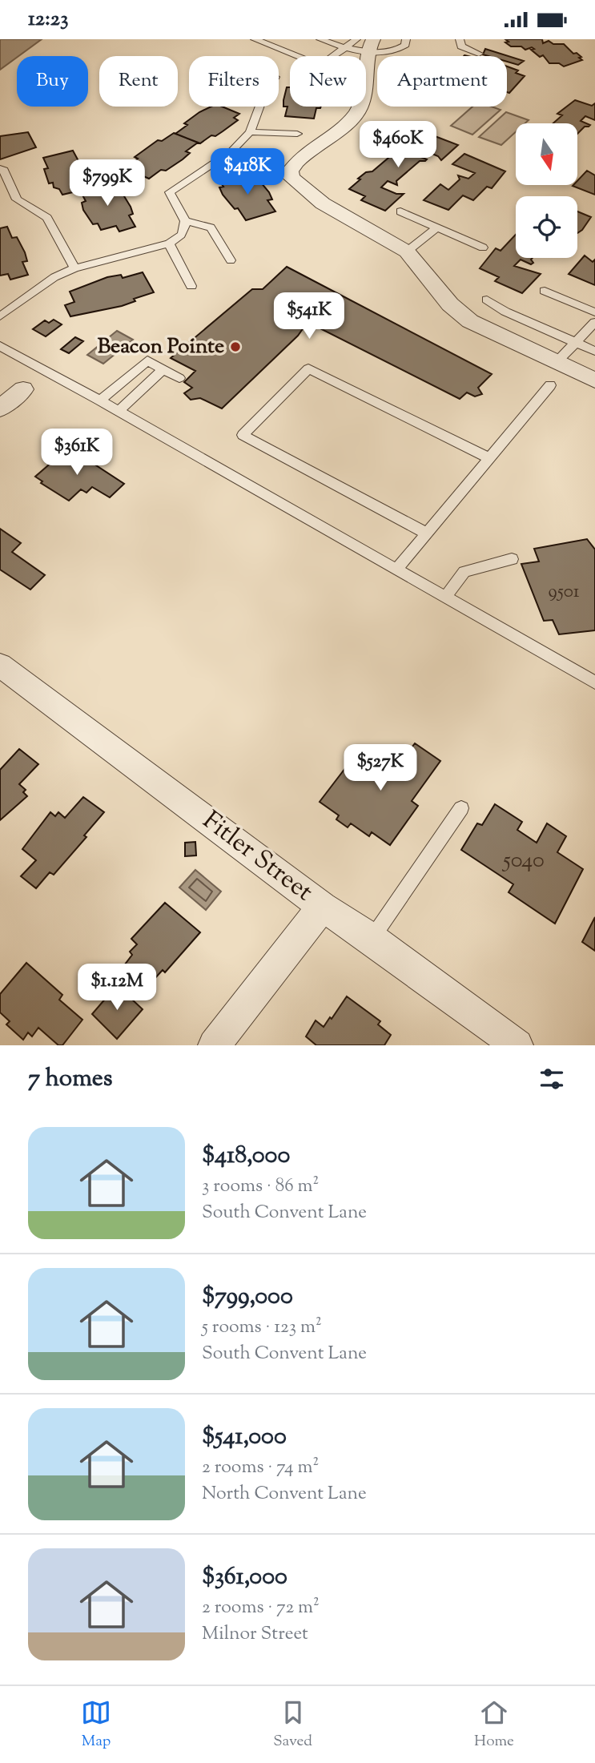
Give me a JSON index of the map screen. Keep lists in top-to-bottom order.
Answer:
{
  "streets": {
    "street": ["Fitler Street"]
  },
  "places": ["Beacon Pointe"],
  "house_numbers": ["9501", "5040"],
  "north": "bottom",
  "page": {
    "status": "12:23",
    "chip": [
      "Buy",
      "Rent",
      "Filters",
      "New",
      "Apartment"
    ],
    "price": [
      "$460K",
      "$418K",
      "$799K",
      "$541K",
      "$361K",
      "$527K",
      "$1.12M"
    ],
    "heading": "7 homes",
    "list": [
      {
        "name": "$418,000",
        "note": "3 rooms · 86 m² · South Convent Lane"
      },
      {
        "name": "$799,000",
        "note": "5 rooms · 123 m² · South Convent Lane"
      },
      {
        "name": "$541,000",
        "note": "2 rooms · 74 m² · North Convent Lane"
      },
      {
        "name": "$361,000",
        "note": "2 rooms · 72 m² · Milnor Street"
      }
    ],
    "tabs": ["Map", "Saved", "Home"]
  }
}
